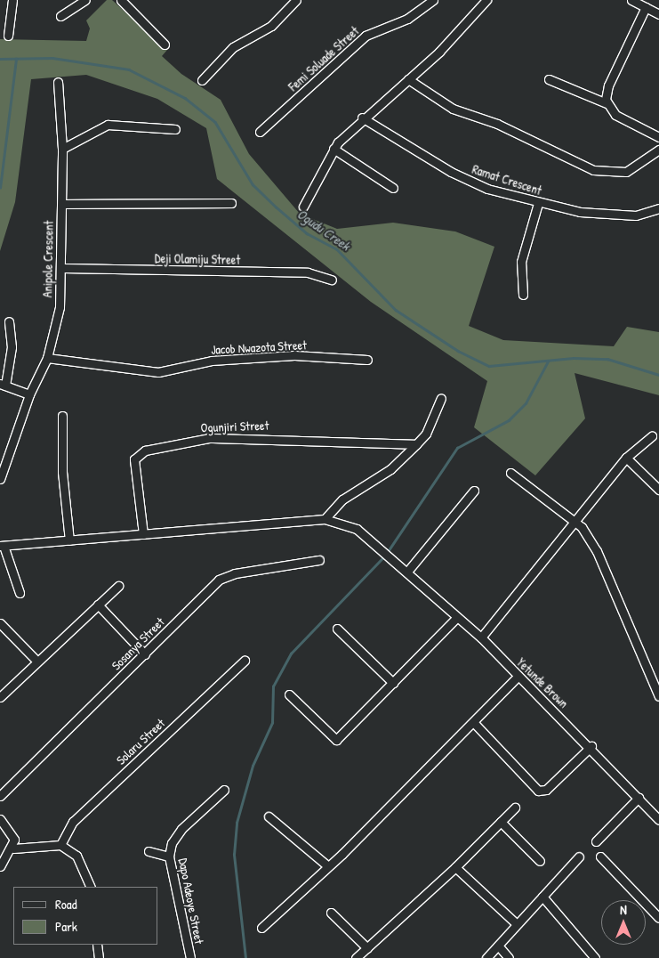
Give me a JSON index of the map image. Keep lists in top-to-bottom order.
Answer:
{
  "streets": {
    "street": [
      "Femi Soluade Street",
      "Ramat Crescent",
      "Anipole Crescent",
      "Deji Olamiju Street",
      "Jacob Nwazota Street",
      "Ogunjiri Street",
      "Sosanya Street",
      "Yetunde Brown",
      "Solaru Street",
      "Dapo Adeoye Street"
    ]
  },
  "crossings": [
    ["Anipole Crescent", "Deji Olamiju Street"],
    ["Anipole Crescent", "Jacob Nwazota Street"]
  ],
  "water": ["Ogudu Creek"],
  "legend": ["Road", "Park"],
  "north": "top"
}
